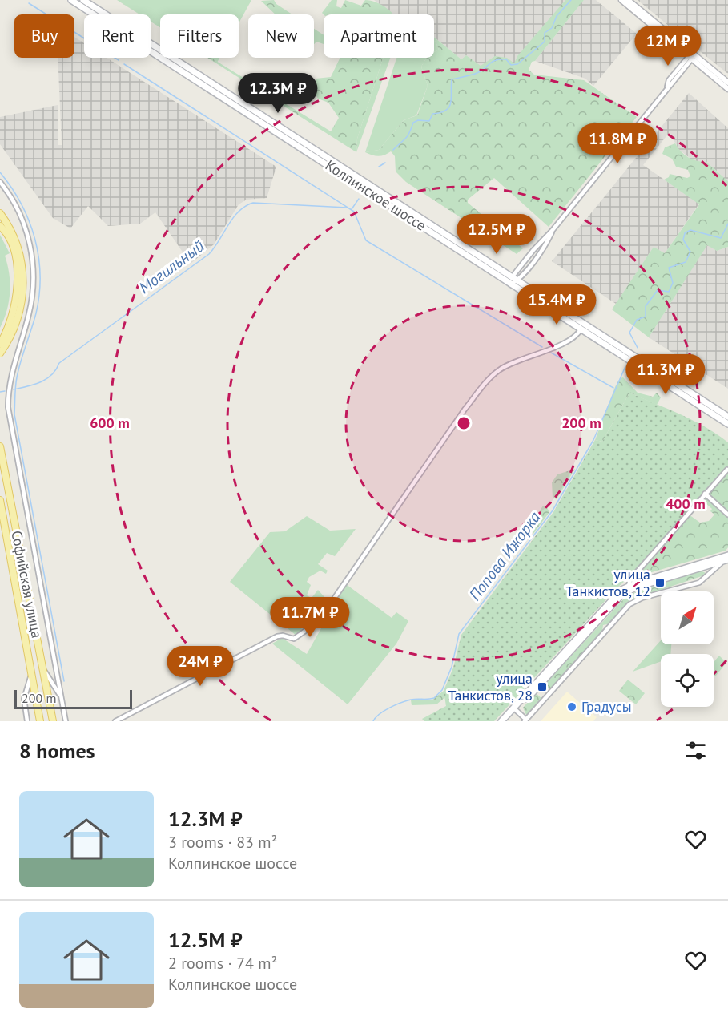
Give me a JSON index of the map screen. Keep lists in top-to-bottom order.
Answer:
{
  "streets": {
    "main road": ["Колпинское шоссе", "Софийская улица"]
  },
  "water": ["Могильный", "Попова Ижорка"],
  "places": {
    "transit": ["улица Танкистов, 12", "улица Танкистов, 28"],
    "other": ["Градусы"]
  },
  "scale_bar": "200 m",
  "north": "top right",
  "page": {
    "chip": [
      "Buy",
      "Rent",
      "Filters",
      "New",
      "Apartment"
    ],
    "price": [
      "12M ₽",
      "12.3M ₽",
      "11.8M ₽",
      "12.5M ₽",
      "15.4M ₽",
      "11.3M ₽",
      "11.7M ₽",
      "24M ₽"
    ],
    "scale": "200 m",
    "heading": "8 homes",
    "list": [
      {
        "name": "12.3M ₽",
        "note": "3 rooms · 83 m² · Колпинское шоссе"
      },
      {
        "name": "12.5M ₽",
        "note": "2 rooms · 74 m² · Колпинское шоссе"
      }
    ]
  },
  "rings": ["200 m", "600 m", "400 m"]
}
